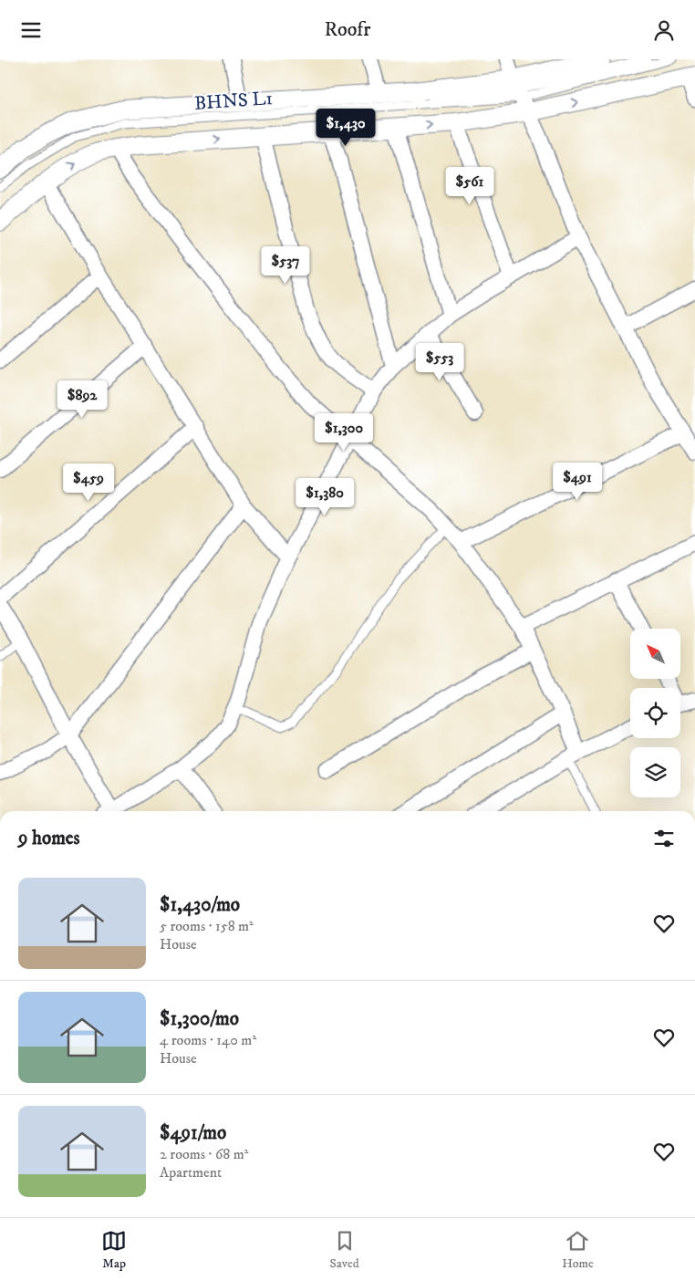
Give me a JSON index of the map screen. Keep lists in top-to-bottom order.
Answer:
{
  "streets": {
    "lane": ["BHNS L1"]
  },
  "north": "top left",
  "page": {
    "header": "Roofr",
    "price": [
      "$1,430",
      "$561",
      "$537",
      "$553",
      "$892",
      "$1,300",
      "$491",
      "$459",
      "$1,380"
    ],
    "heading": "9 homes",
    "list": [
      {
        "name": "$1,430/mo",
        "note": "5 rooms · 158 m² · House"
      },
      {
        "name": "$1,300/mo",
        "note": "4 rooms · 140 m² · House"
      },
      {
        "name": "$491/mo",
        "note": "2 rooms · 68 m² · Apartment"
      }
    ],
    "tabs": ["Map", "Saved", "Home"]
  }
}
